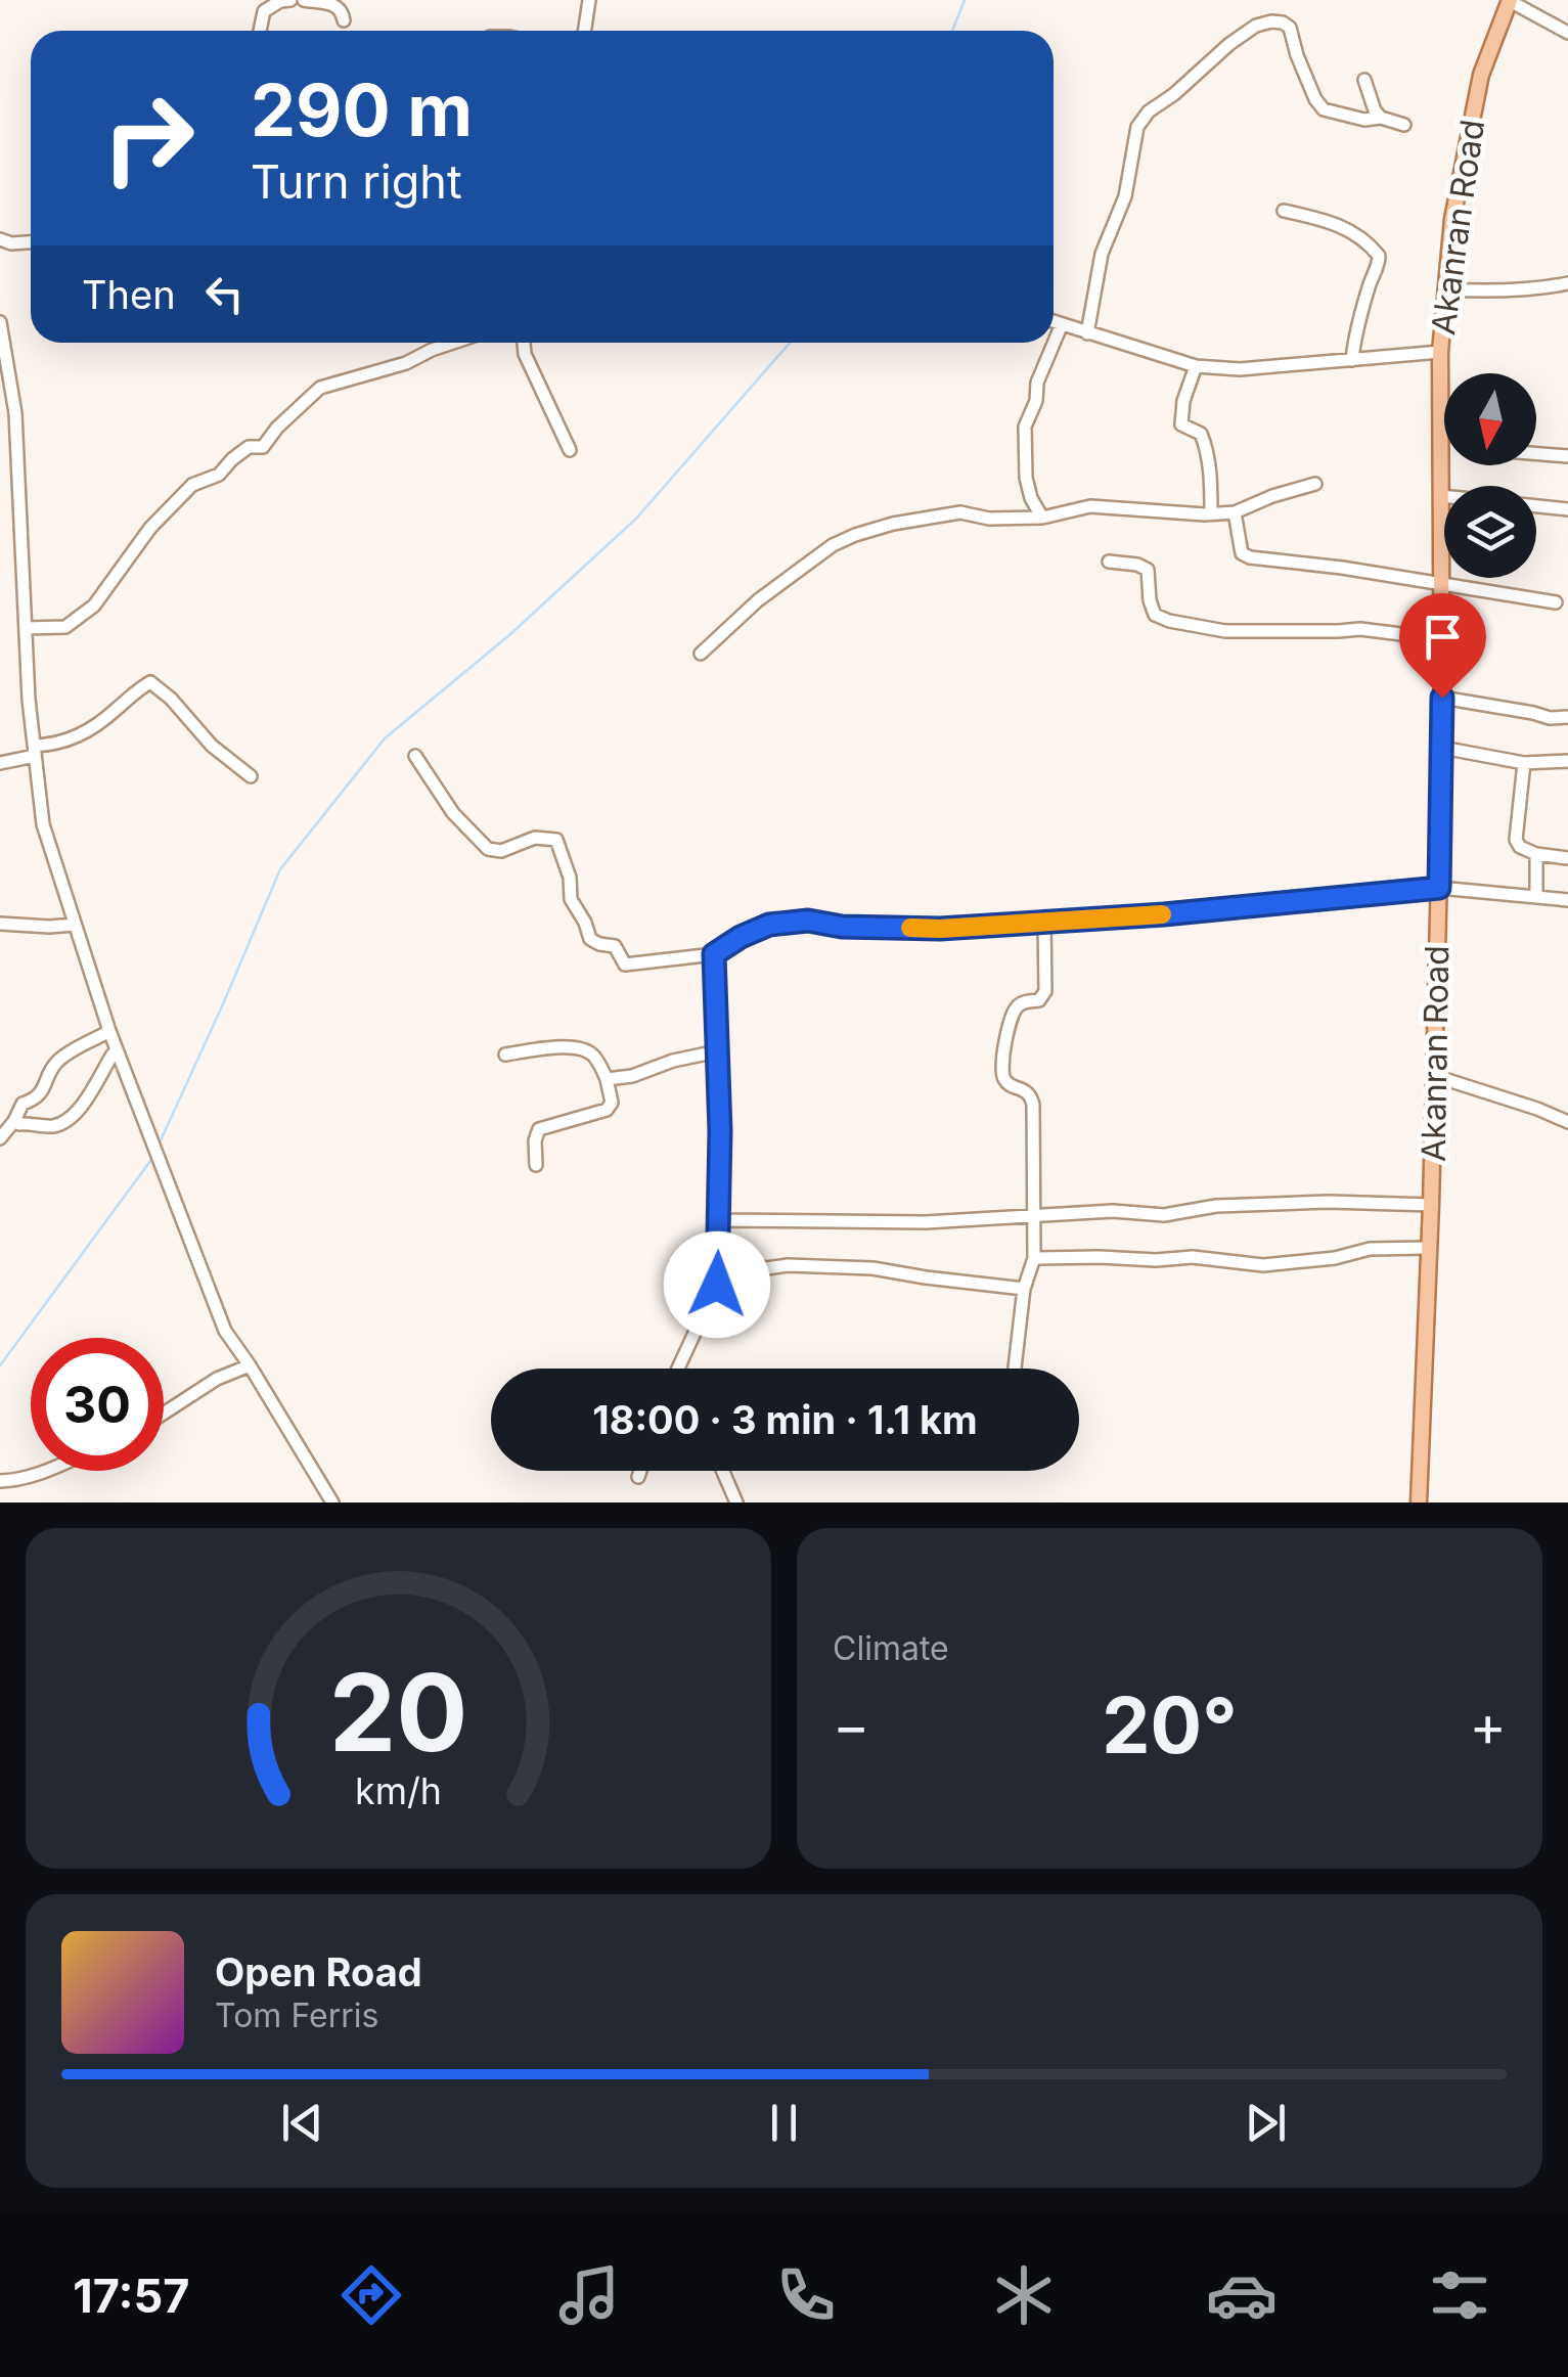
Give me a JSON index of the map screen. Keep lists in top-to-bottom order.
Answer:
{
  "streets": {
    "main road": ["Akanran Road"]
  },
  "north": "bottom",
  "page": {
    "turn": ["290 m", "Turn right"],
    "then": "Then",
    "limit": "30",
    "trip": "18:00 · 3 min · 1.1 km",
    "tile": "Climate",
    "heat": ["−", "20°", "+"],
    "song": ["Open Road", "Tom Ferris"],
    "tabs": "17:57",
    "gauge": ["20", "km/h"]
  }
}
